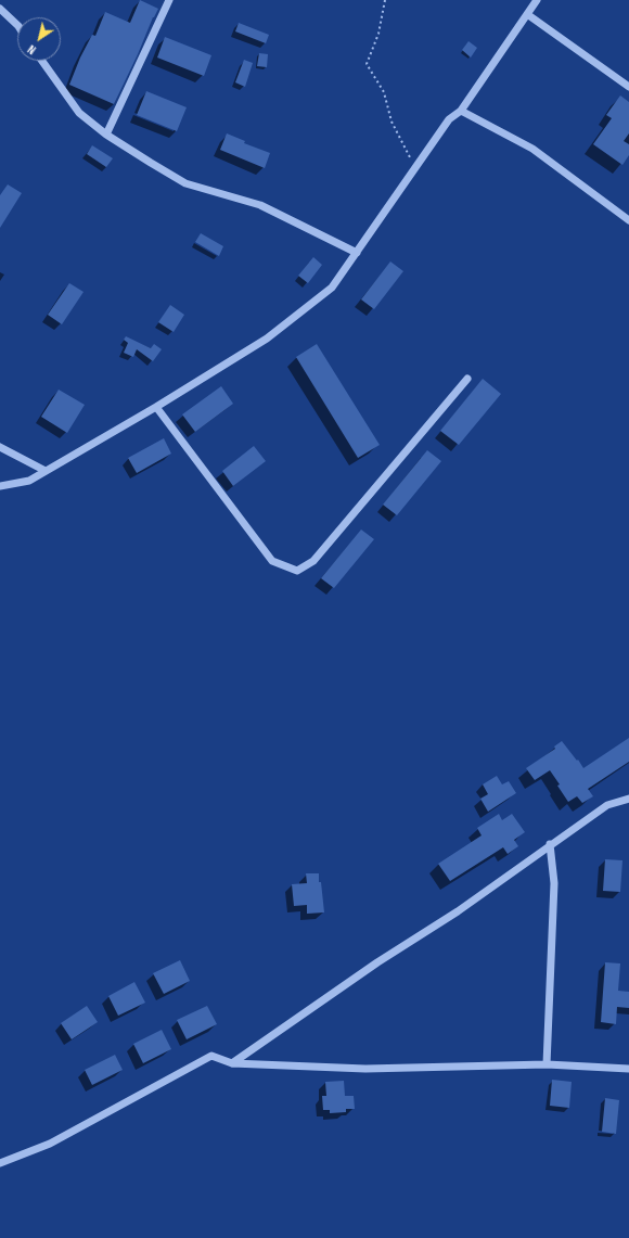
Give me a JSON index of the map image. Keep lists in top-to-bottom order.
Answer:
{
  "north": "bottom left"
}
